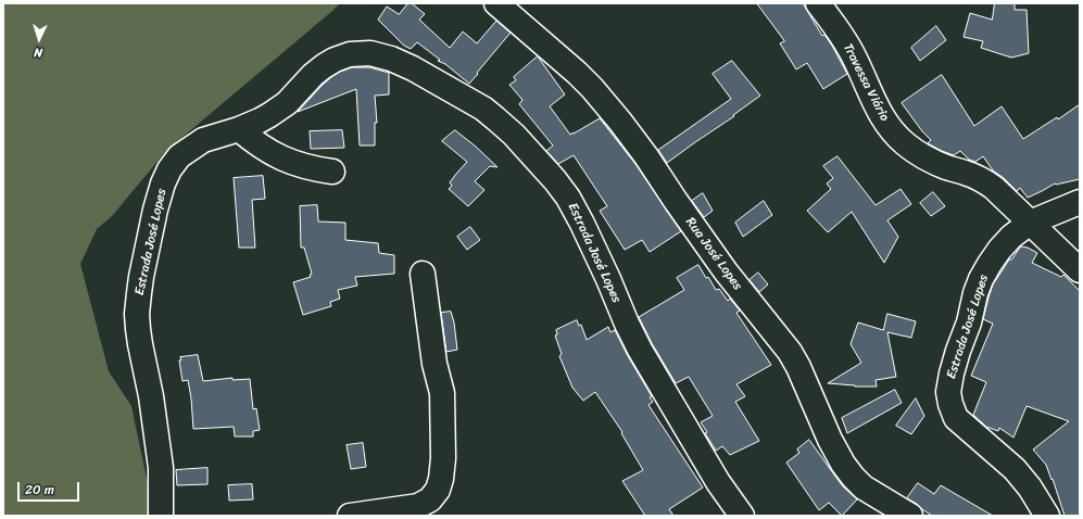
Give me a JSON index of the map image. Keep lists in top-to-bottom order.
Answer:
{
  "streets": {
    "street": ["Travessa Viário", "Estrada José Lopes", "Rua José Lopes"]
  },
  "crossings": [
    ["Travessa Viário", "Estrada José Lopes"]
  ],
  "scale_bar": "20 m",
  "north": "bottom"
}
